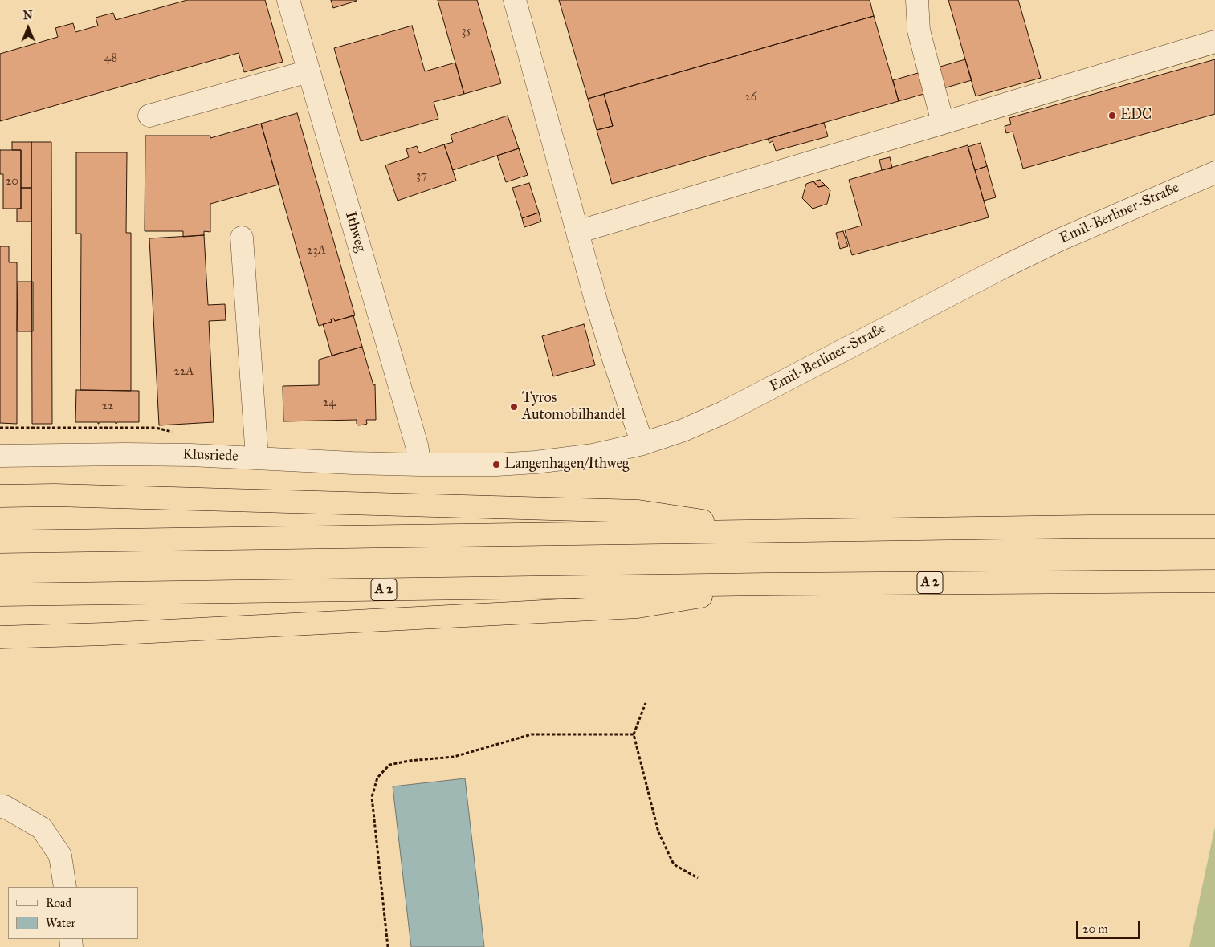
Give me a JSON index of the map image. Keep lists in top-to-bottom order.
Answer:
{
  "streets": {
    "highway": ["A 2"],
    "street": ["Emil-Berliner-Straße", "Ithweg", "Klusriede"]
  },
  "crossings": [
    ["Emil-Berliner-Straße", "Ithweg"],
    ["Emil-Berliner-Straße", "Klusriede"],
    ["Ithweg", "Klusriede"]
  ],
  "places": ["EDC", "Tyros Automobilhandel", "Langenhagen/Ithweg"],
  "house_numbers": [
    "35",
    "48",
    "26",
    "37",
    "20",
    "23A",
    "22A",
    "24",
    "22"
  ],
  "legend": ["Road", "Water"],
  "scale_bar": "20 m",
  "north": "top"
}
